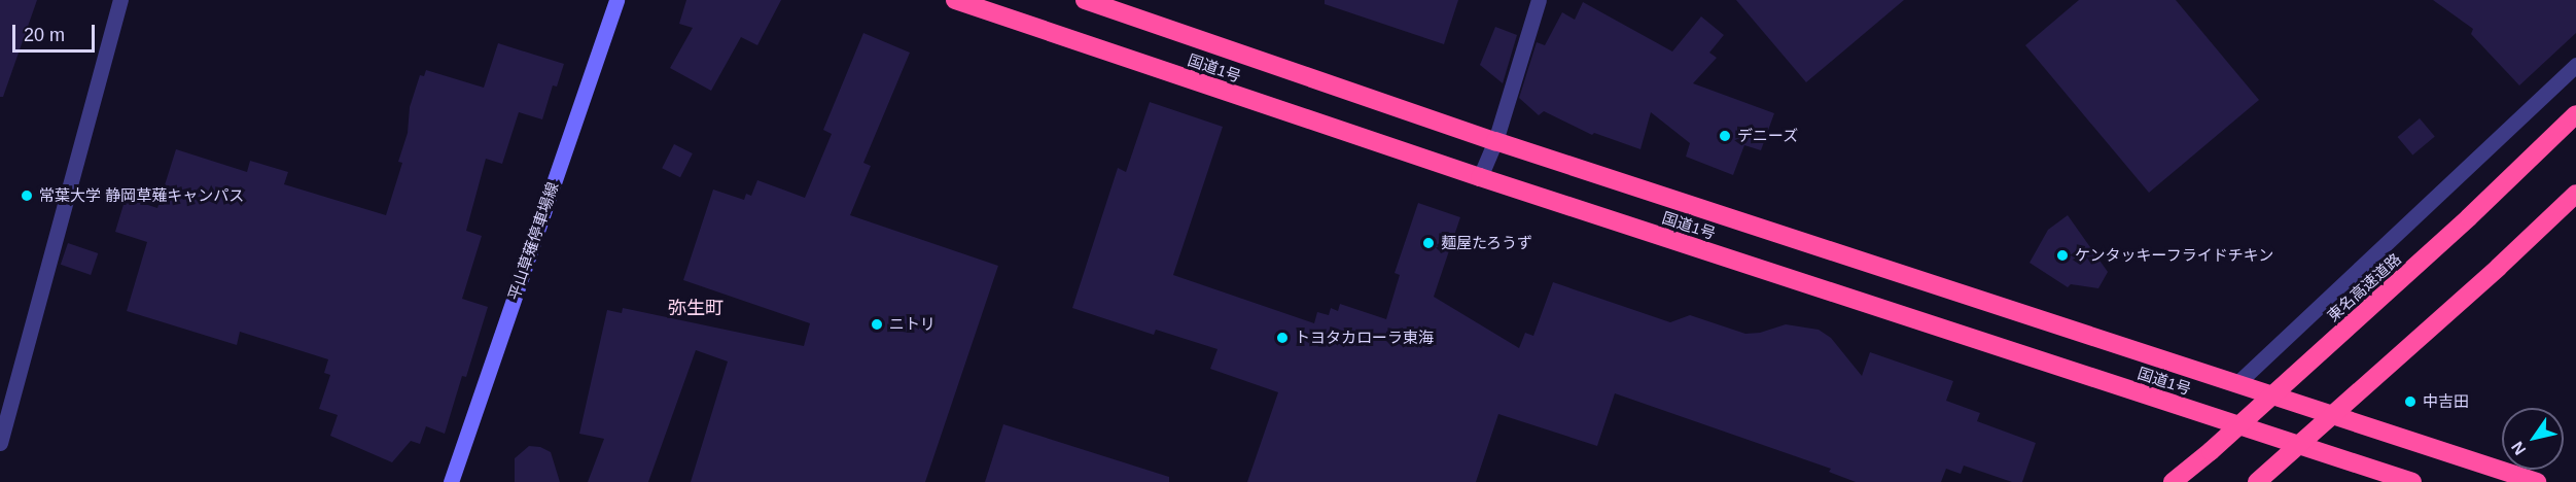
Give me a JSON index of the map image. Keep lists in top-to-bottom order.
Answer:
{
  "streets": {
    "highway": ["国道1号", "東名高速道路"],
    "main road": ["平山草薙停車場線"]
  },
  "districts": ["弥生町"],
  "places": [
    "デニーズ",
    "常葉大学 静岡草薙キャンパス",
    "麺屋たろうず",
    "ケンタッキーフライドチキン",
    "ニトリ",
    "トヨタカローラ東海",
    "中吉田"
  ],
  "scale_bar": "20 m",
  "north": "bottom left"
}
